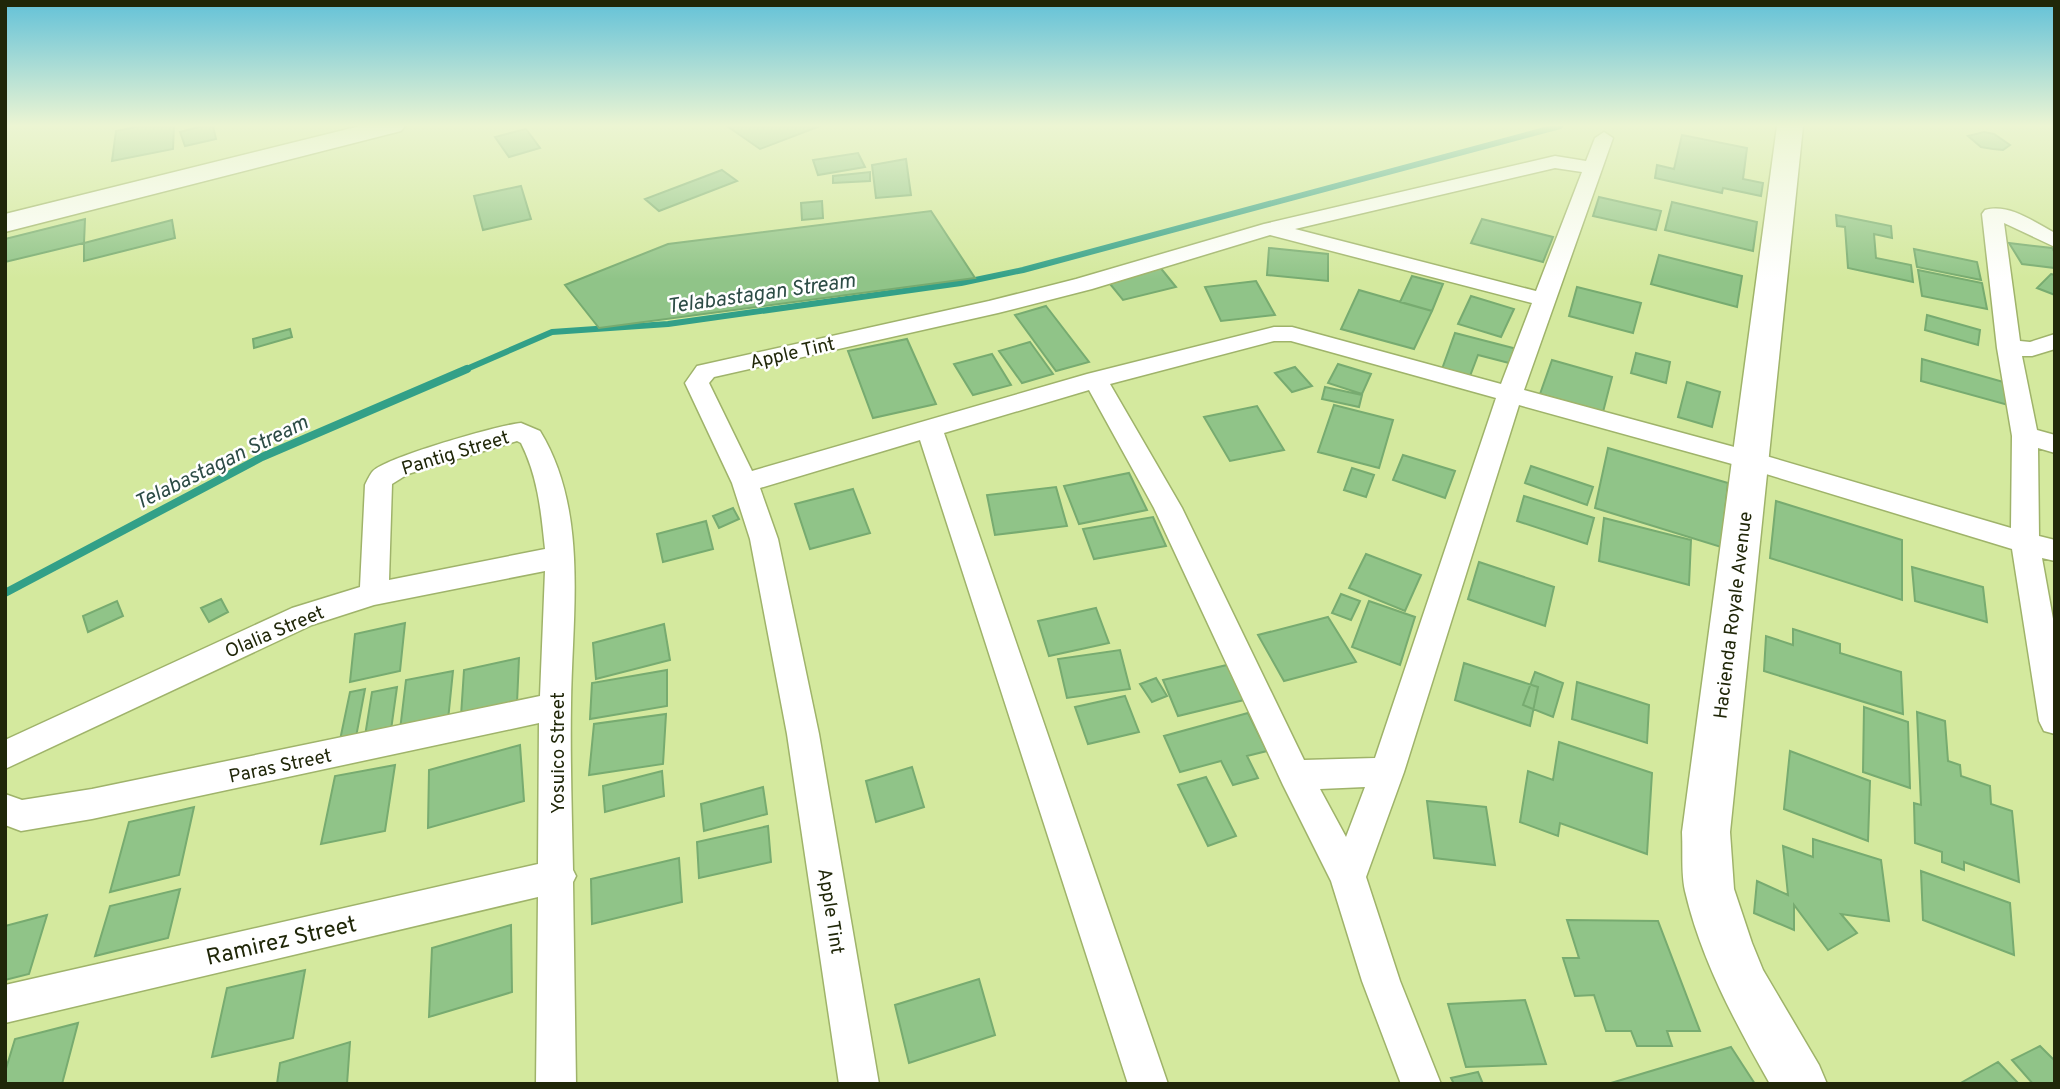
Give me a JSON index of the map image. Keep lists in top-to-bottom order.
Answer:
{
  "streets": {
    "main road": ["Hacienda Royale Avenue"],
    "street": [
      "Apple Tint",
      "Pantig Street",
      "Olalia Street",
      "Yosuico Street",
      "Paras Street",
      "Ramirez Street"
    ]
  },
  "crossings": [
    ["Pantig Street", "Olalia Street"],
    ["Pantig Street", "Yosuico Street"],
    ["Olalia Street", "Yosuico Street"],
    ["Yosuico Street", "Paras Street"],
    ["Yosuico Street", "Ramirez Street"]
  ],
  "water": ["Telabastagan Stream"]
}
